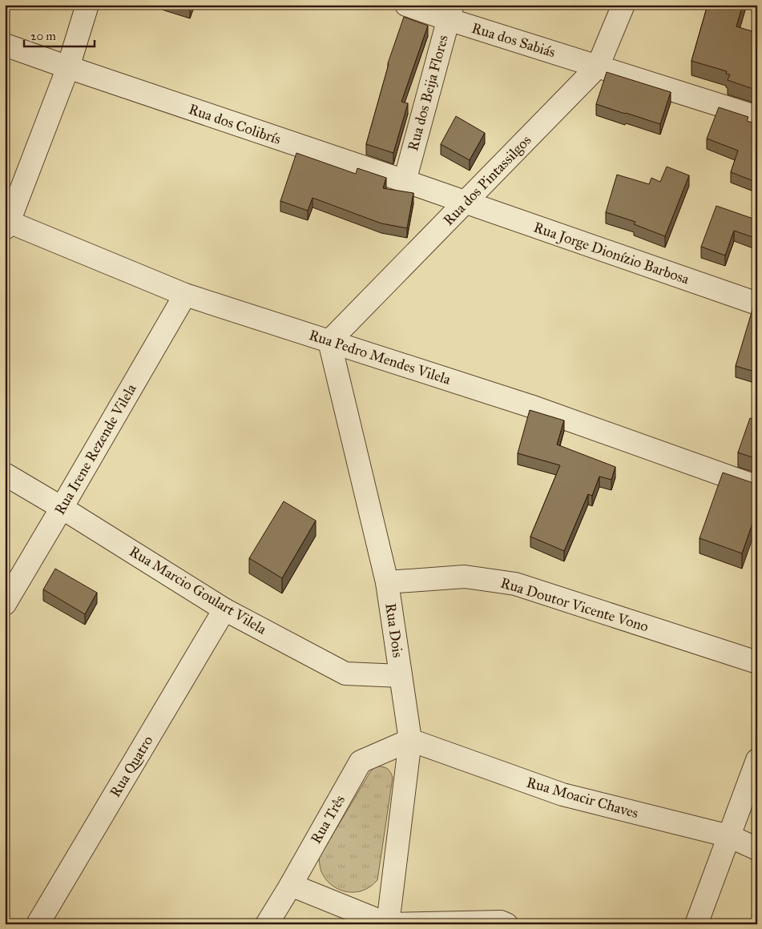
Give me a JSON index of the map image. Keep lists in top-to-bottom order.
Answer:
{
  "streets": {
    "street": [
      "Rua dos Sabiás",
      "Rua dos Beija Flores",
      "Rua dos Colibrís",
      "Rua dos Pintassilgos",
      "Rua Jorge Dionízio Barbosa",
      "Rua Pedro Mendes Vilela",
      "Rua Irene Rezende Vilela",
      "Rua Marcio Goulart Vilela",
      "Rua Doutor Vicente Vono",
      "Rua Dois",
      "Rua Quatro",
      "Rua Moacir Chaves",
      "Rua Três"
    ]
  },
  "crossings": [
    ["Rua dos Sabiás", "Rua dos Beija Flores"],
    ["Rua dos Sabiás", "Rua dos Pintassilgos"],
    ["Rua dos Beija Flores", "Rua dos Colibrís"],
    ["Rua dos Colibrís", "Rua dos Pintassilgos"],
    ["Rua dos Colibrís", "Rua Jorge Dionízio Barbosa"],
    ["Rua dos Pintassilgos", "Rua Jorge Dionízio Barbosa"],
    ["Rua dos Pintassilgos", "Rua Pedro Mendes Vilela"],
    ["Rua dos Pintassilgos", "Rua Dois"],
    ["Rua Pedro Mendes Vilela", "Rua Irene Rezende Vilela"],
    ["Rua Pedro Mendes Vilela", "Rua Dois"],
    ["Rua Irene Rezende Vilela", "Rua Marcio Goulart Vilela"],
    ["Rua Marcio Goulart Vilela", "Rua Dois"],
    ["Rua Marcio Goulart Vilela", "Rua Quatro"],
    ["Rua Doutor Vicente Vono", "Rua Dois"],
    ["Rua Dois", "Rua Moacir Chaves"],
    ["Rua Dois", "Rua Três"],
    ["Rua Moacir Chaves", "Rua Três"]
  ],
  "scale_bar": "20 m"
}
